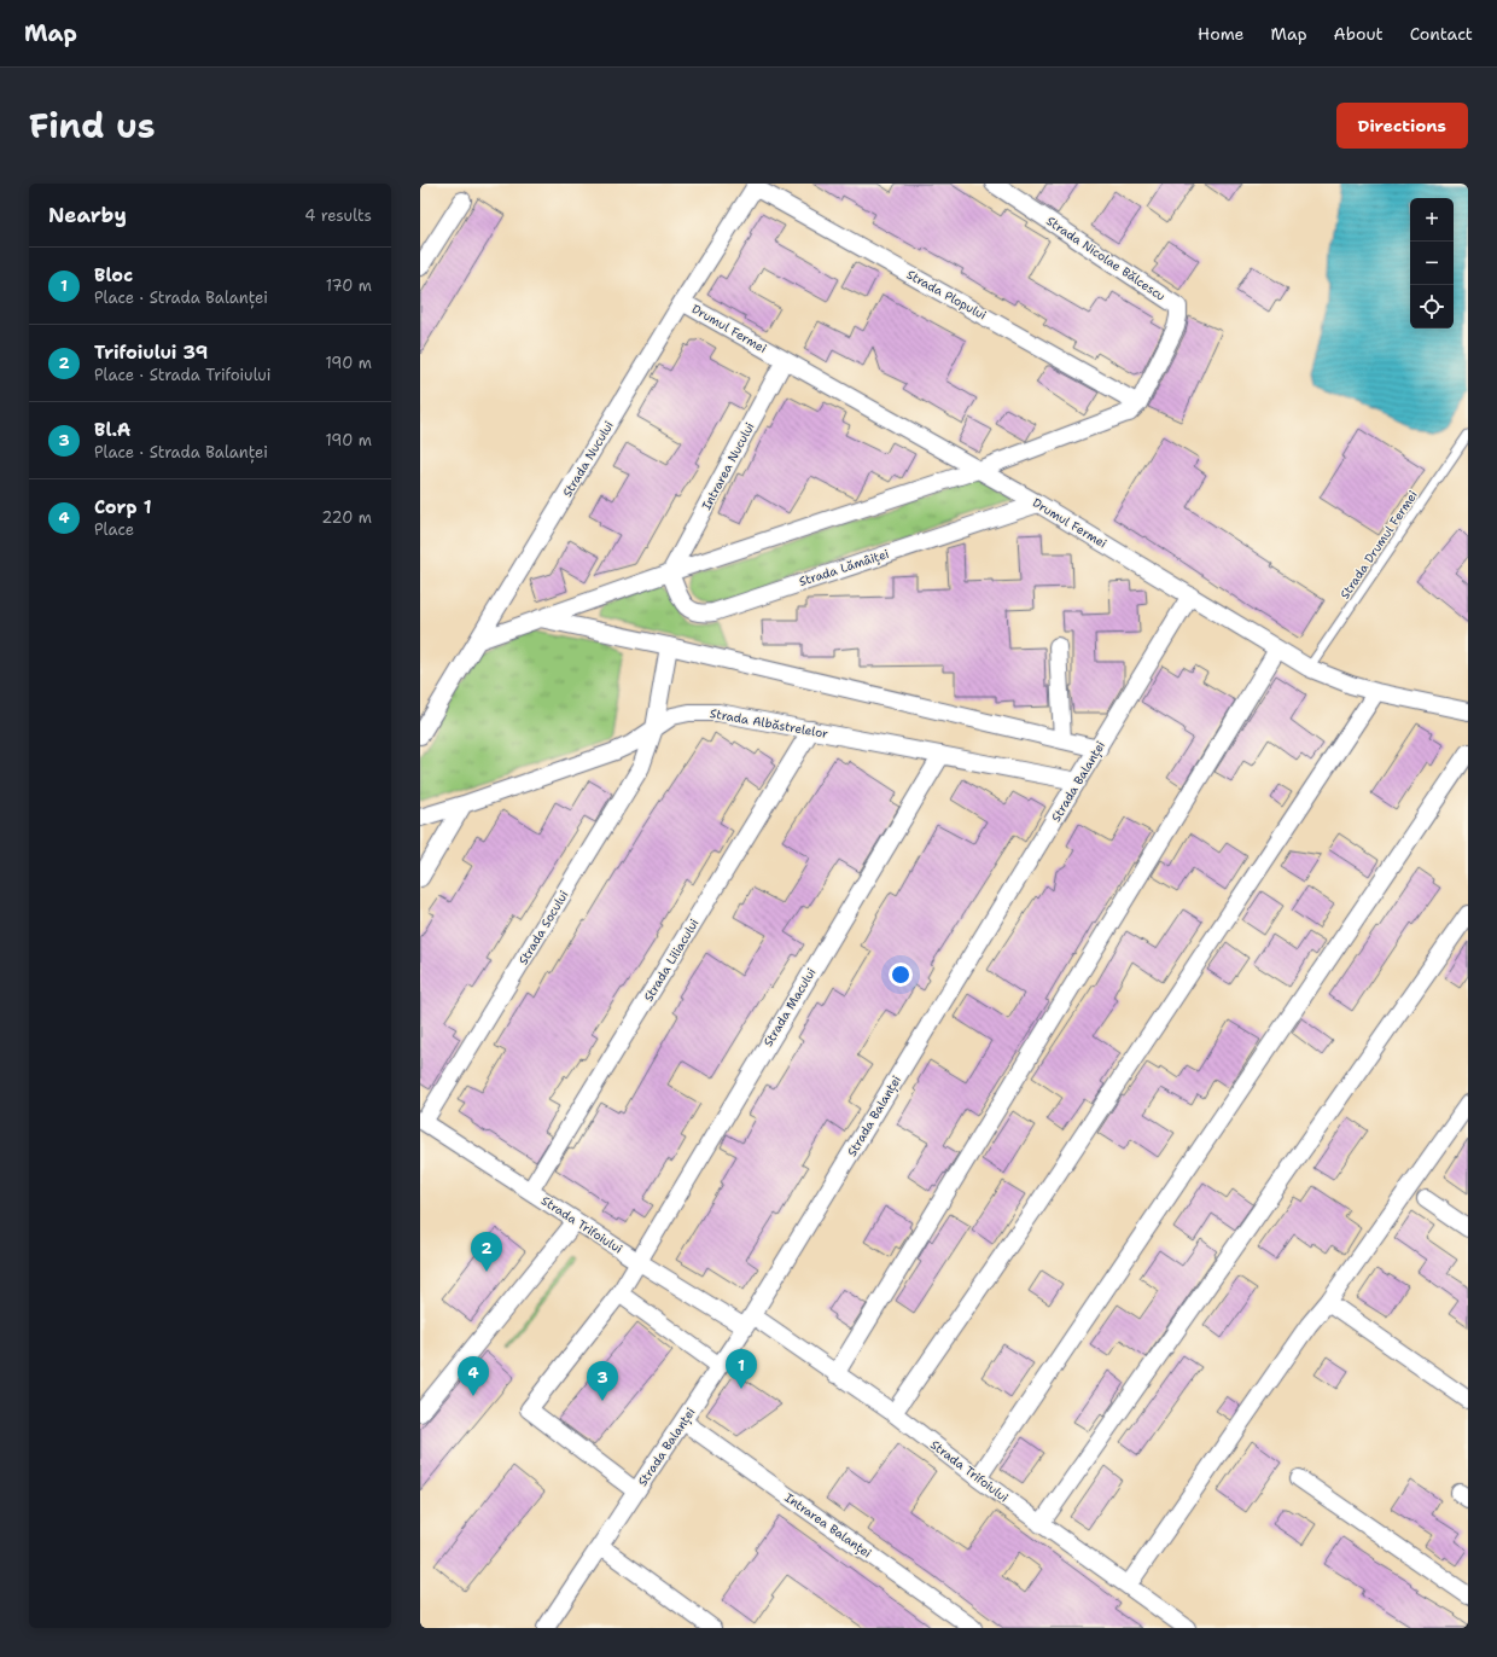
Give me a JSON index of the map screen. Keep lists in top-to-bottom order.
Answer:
{
  "streets": {
    "street": [
      "Strada Nicolae Bălcescu",
      "Strada Plopului",
      "Drumul Fermei",
      "Strada Nucului",
      "Intrarea Nucului",
      "Strada Lămâiței",
      "Strada Albăstrelelor",
      "Strada Balanței",
      "Strada Socului",
      "Strada Liliacului",
      "Strada Macului",
      "Strada Trifoiului",
      "Intrarea Balanței"
    ],
    "lane": ["Strada Drumul Fermei"]
  },
  "crossings": [
    ["Strada Nicolae Bălcescu", "Strada Plopului"],
    ["Strada Nicolae Bălcescu", "Drumul Fermei"],
    ["Strada Plopului", "Strada Nucului"],
    ["Drumul Fermei", "Strada Nucului"],
    ["Drumul Fermei", "Intrarea Nucului"],
    ["Drumul Fermei", "Strada Drumul Fermei"],
    ["Drumul Fermei", "Strada Lămâiței"],
    ["Drumul Fermei", "Strada Balanței"],
    ["Intrarea Nucului", "Strada Lămâiței"],
    ["Strada Albăstrelelor", "Strada Balanței"],
    ["Strada Albăstrelelor", "Strada Socului"],
    ["Strada Albăstrelelor", "Strada Liliacului"],
    ["Strada Albăstrelelor", "Strada Macului"],
    ["Strada Balanței", "Strada Macului"],
    ["Strada Balanței", "Strada Trifoiului"],
    ["Strada Balanței", "Intrarea Balanței"],
    ["Strada Socului", "Strada Trifoiului"],
    ["Strada Liliacului", "Strada Trifoiului"],
    ["Strada Macului", "Strada Trifoiului"]
  ],
  "page": {
    "header": "Map",
    "nav": [
      "Home",
      "Map",
      "About",
      "Contact"
    ],
    "title": "Find us",
    "buttons": "Directions",
    "heading": ["Nearby", "4 results"],
    "map_buttons": ["+", "−"],
    "list": [
      {
        "mark": "1",
        "name": "Bloc",
        "note": "Place · Strada Balanței",
        "value": "170 m"
      },
      {
        "mark": "2",
        "name": "Trifoiului 39",
        "note": "Place · Strada Trifoiului",
        "value": "190 m"
      },
      {
        "mark": "3",
        "name": "Bl.A",
        "note": "Place · Strada Balanței",
        "value": "190 m"
      },
      {
        "mark": "4",
        "name": "Corp 1",
        "note": "Place",
        "value": "220 m"
      }
    ],
    "pins": [
      "2",
      "1",
      "4",
      "3"
    ]
  }
}
